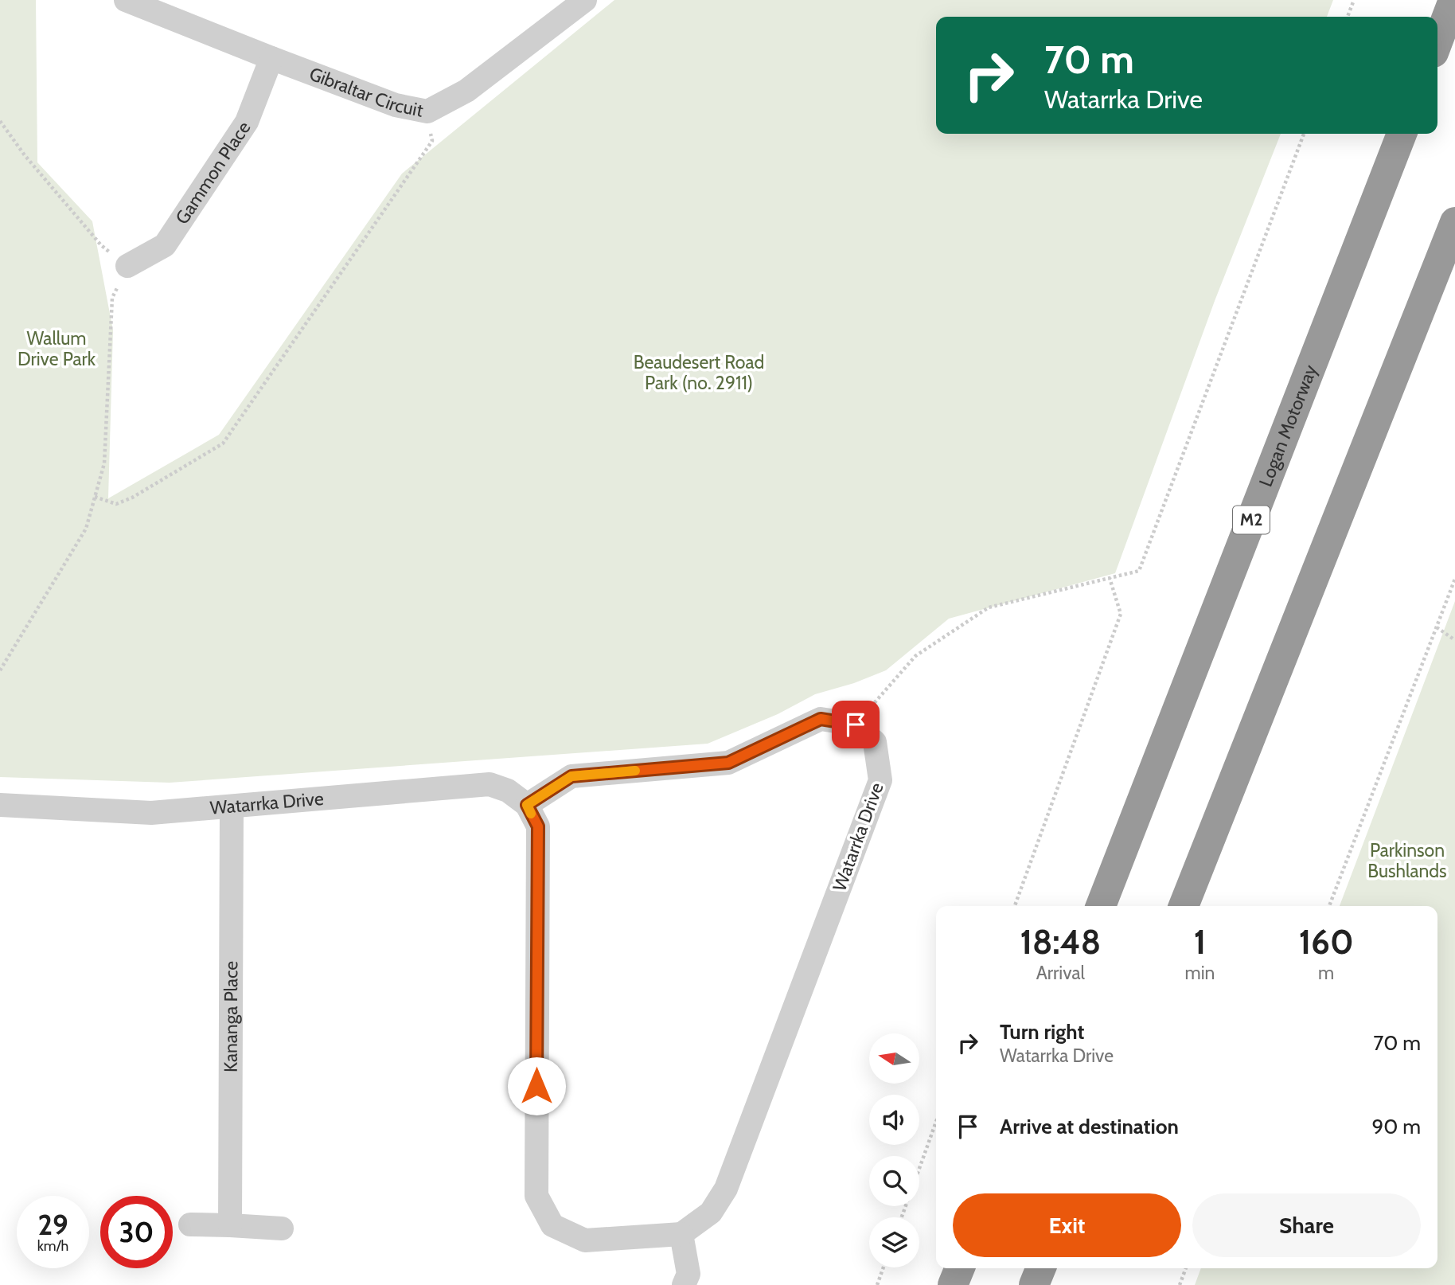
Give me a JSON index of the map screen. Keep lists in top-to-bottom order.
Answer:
{
  "streets": {
    "highway": ["Logan Motorway", "M2"],
    "street": [
      "Gibraltar Circuit",
      "Gammon Place",
      "Watarrka Drive",
      "Kananga Place"
    ]
  },
  "crossings": [
    ["Gibraltar Circuit", "Gammon Place"],
    ["Watarrka Drive", "Kananga Place"]
  ],
  "parks": ["Wallum Drive Park", "Beaudesert Road Park (no. 2911)", "Parkinson Bushlands"],
  "north": "left",
  "page": {
    "turn": ["70 m", "Watarrka Drive"],
    "eta": [
      "18:48",
      "Arrival",
      "1",
      "min",
      "160",
      "m"
    ],
    "list": [
      {
        "name": "Turn right",
        "note": "Watarrka Drive",
        "value": "70 m"
      },
      {
        "name": "Arrive at destination",
        "value": "90 m"
      }
    ],
    "buttons": ["Exit", "Share"],
    "speed": "29 km/h",
    "limit": "30"
  }
}
